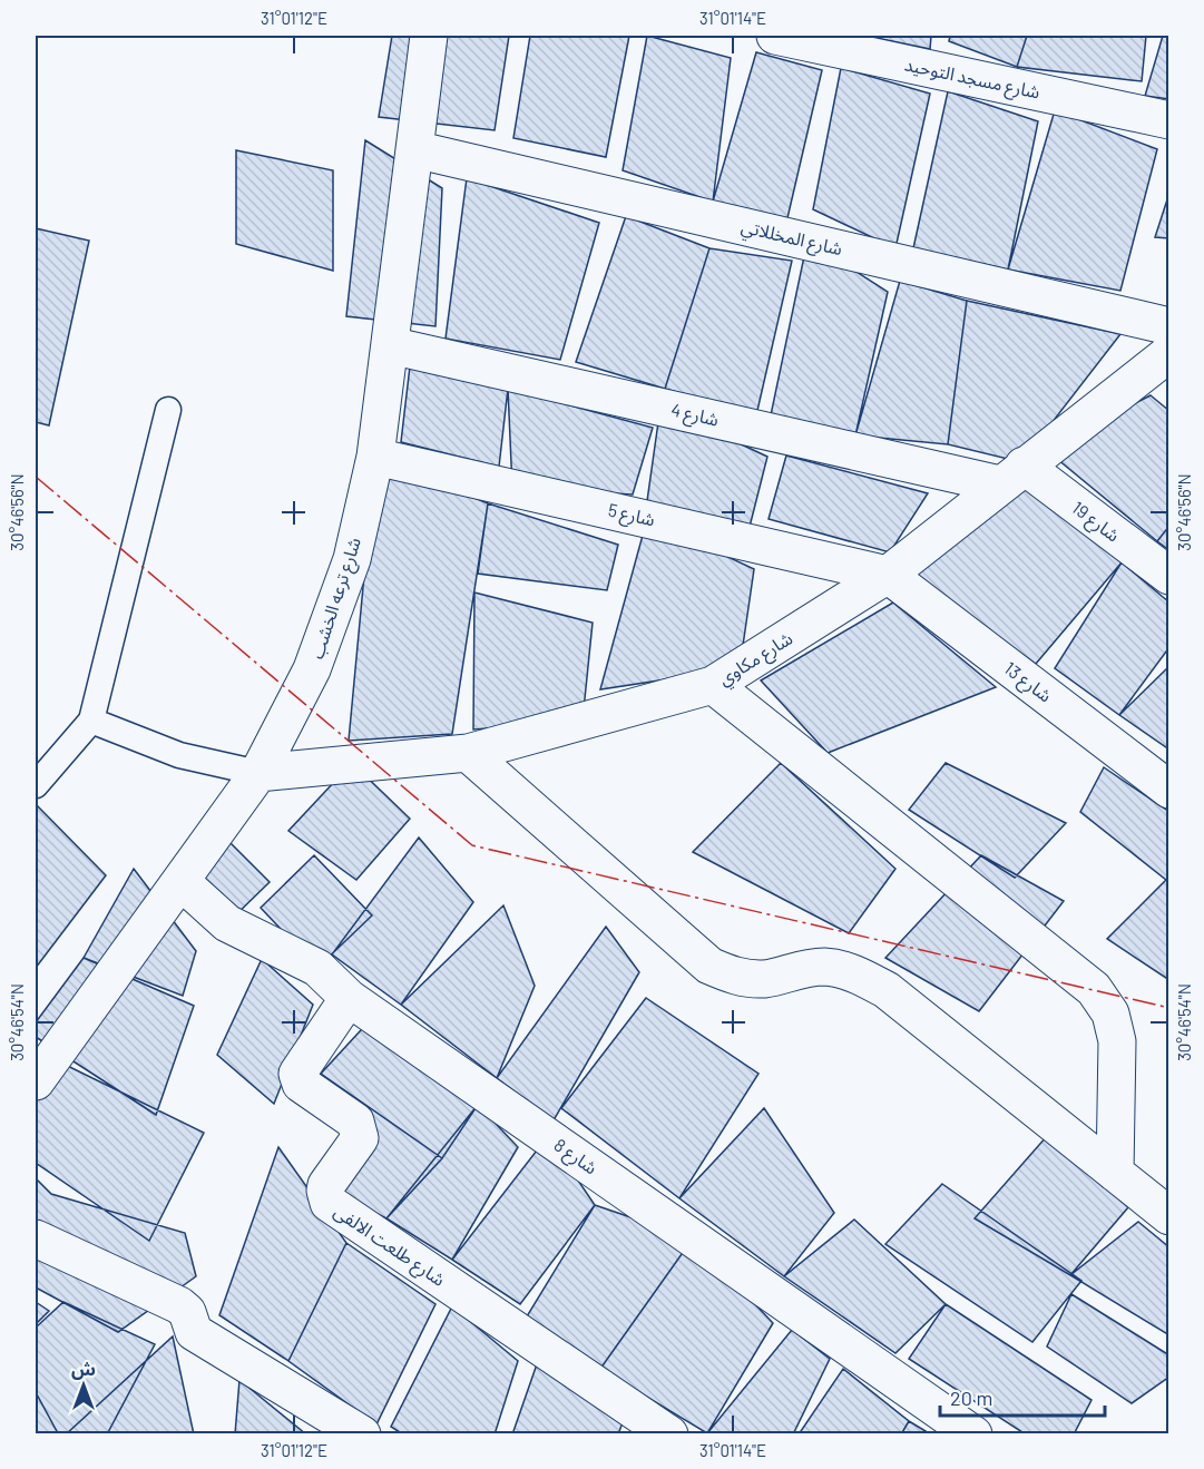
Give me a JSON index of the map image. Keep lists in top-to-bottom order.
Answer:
{
  "streets": {
    "street": [
      "شارع مسجد التوحيد",
      "شارع المخللاتي",
      "شارع 4",
      "شارع 5",
      "شارع 19",
      "شارع ترعه الخشب",
      "شارع مكاوي",
      "شارع 13",
      "شارع 8",
      "شارع طلعت الالفى"
    ]
  },
  "crossings": [
    ["شارع المخللاتي", "شارع ترعه الخشب"],
    ["شارع 4", "شارع 19"],
    ["شارع 4", "شارع ترعه الخشب"],
    ["شارع 4", "شارع مكاوي"],
    ["شارع 5", "شارع ترعه الخشب"],
    ["شارع 5", "شارع مكاوي"],
    ["شارع 5", "شارع 13"],
    ["شارع 19", "شارع مكاوي"],
    ["شارع ترعه الخشب", "شارع مكاوي"],
    ["شارع ترعه الخشب", "شارع 8"],
    ["شارع مكاوي", "شارع 13"],
    ["شارع 8", "شارع طلعت الالفى"]
  ],
  "scale_bar": "20 m",
  "north": "top",
  "coordinates": [
    "31°01'12\"E",
    "31°01'14\"E",
    "30°46'56\"N",
    "30°46'54\"N"
  ]
}
